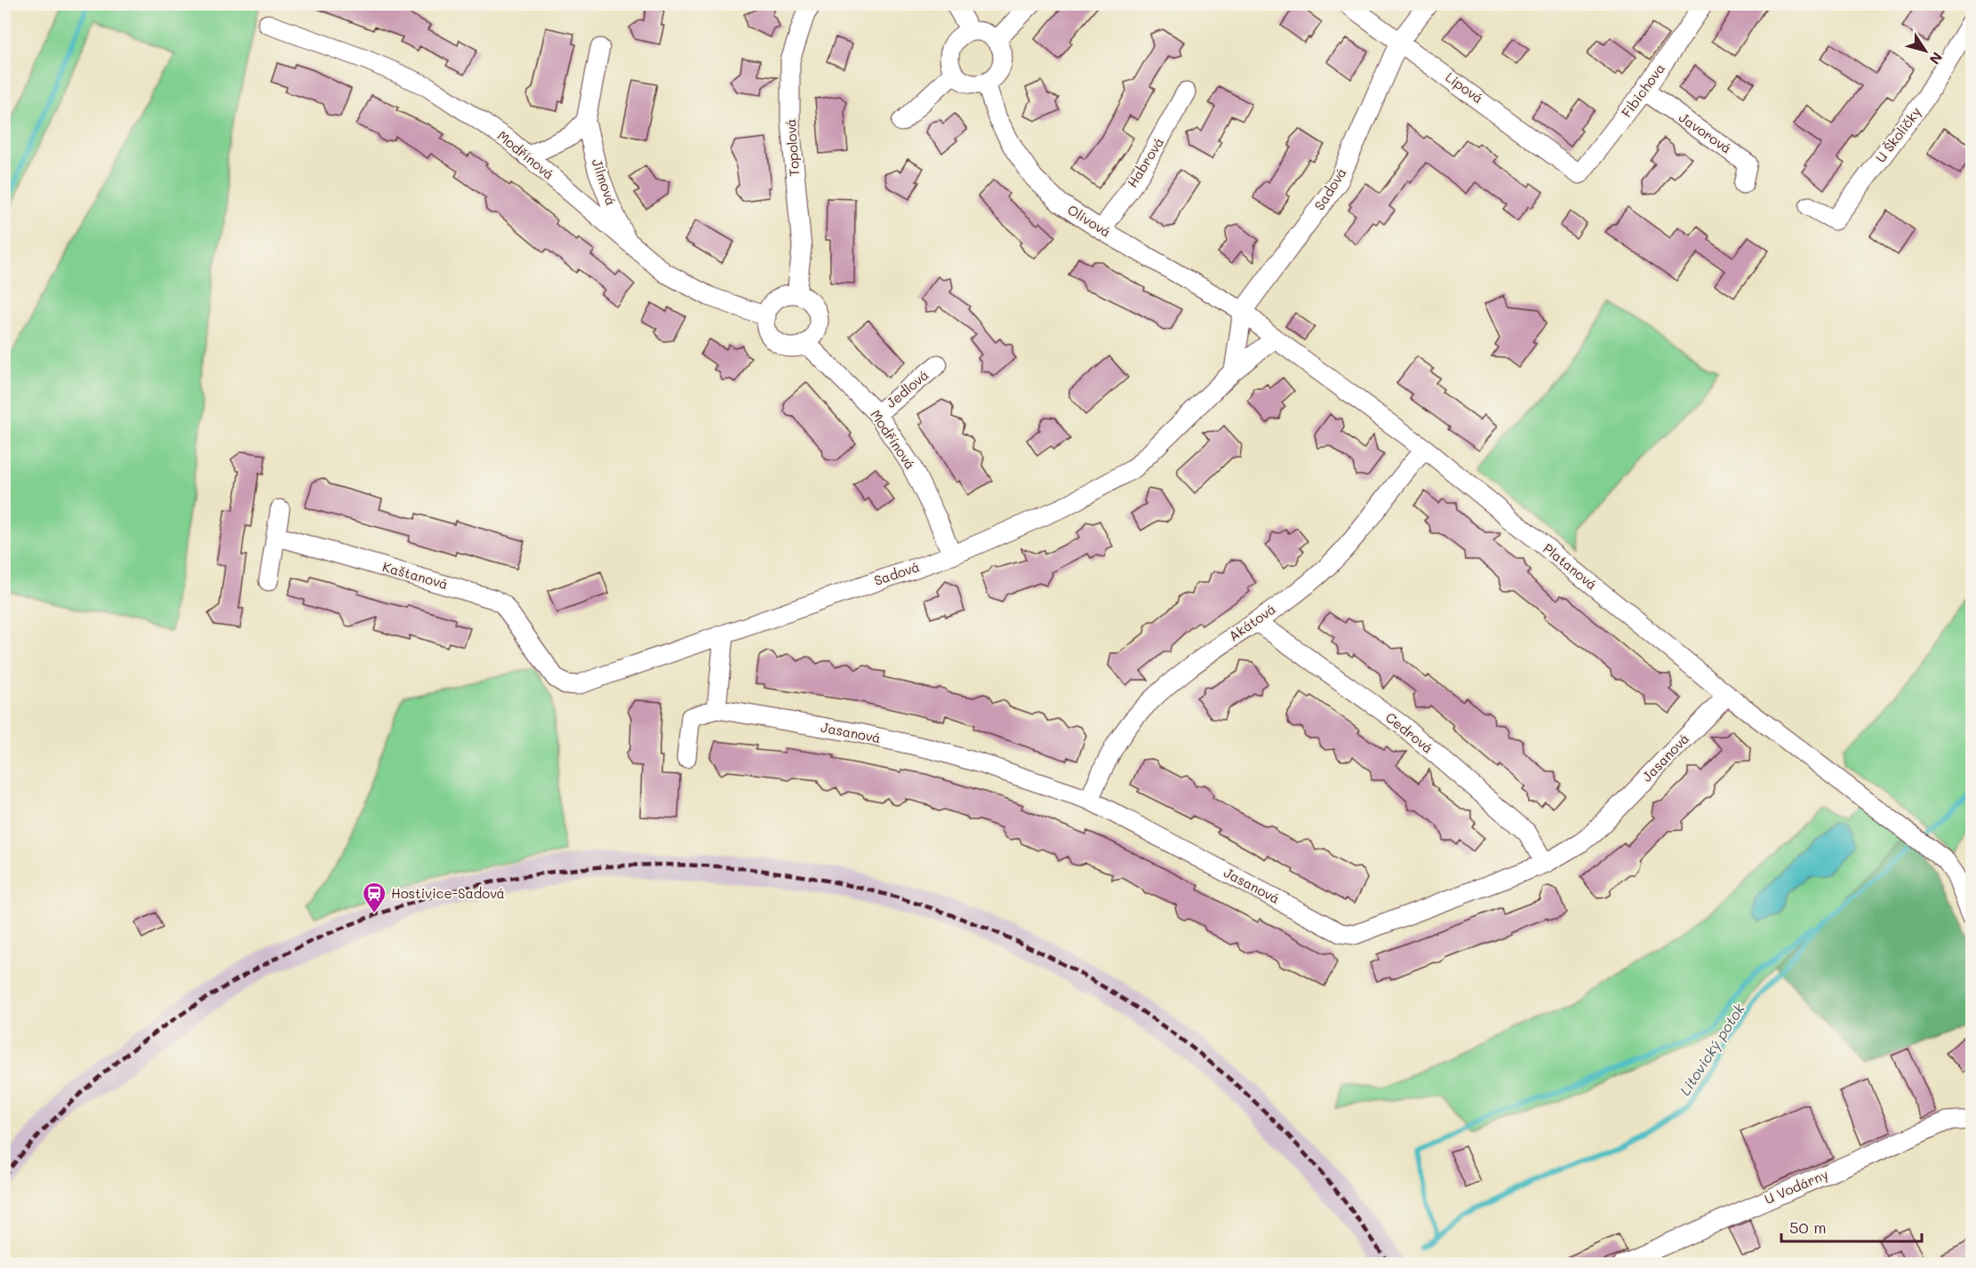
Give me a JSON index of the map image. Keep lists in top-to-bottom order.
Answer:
{
  "streets": {
    "street": [
      "Lipová",
      "Fibichova",
      "Javorová",
      "U Školičky",
      "Topolová",
      "Modřínová",
      "Habrová",
      "Jilmová",
      "Sadová",
      "Olivová",
      "Jedlová",
      "Platanová",
      "Kaštanová",
      "Akátová",
      "Jasanová",
      "Cedrová",
      "U Vodárny"
    ]
  },
  "crossings": [
    ["Lipová", "Fibichova"],
    ["Lipová", "Sadová"],
    ["Fibichova", "Javorová"],
    ["Topolová", "Modřínová"],
    ["Modřínová", "Jilmová"],
    ["Modřínová", "Sadová"],
    ["Modřínová", "Jedlová"],
    ["Habrová", "Olivová"],
    ["Sadová", "Olivová"],
    ["Sadová", "Platanová"],
    ["Sadová", "Kaštanová"],
    ["Olivová", "Platanová"],
    ["Platanová", "Akátová"],
    ["Platanová", "Jasanová"],
    ["Akátová", "Jasanová"],
    ["Akátová", "Cedrová"],
    ["Jasanová", "Cedrová"]
  ],
  "water": ["Litovický potok"],
  "places": {
    "station": ["Hostivice-Sadová"]
  },
  "scale_bar": "50 m",
  "north": "bottom right"
}
